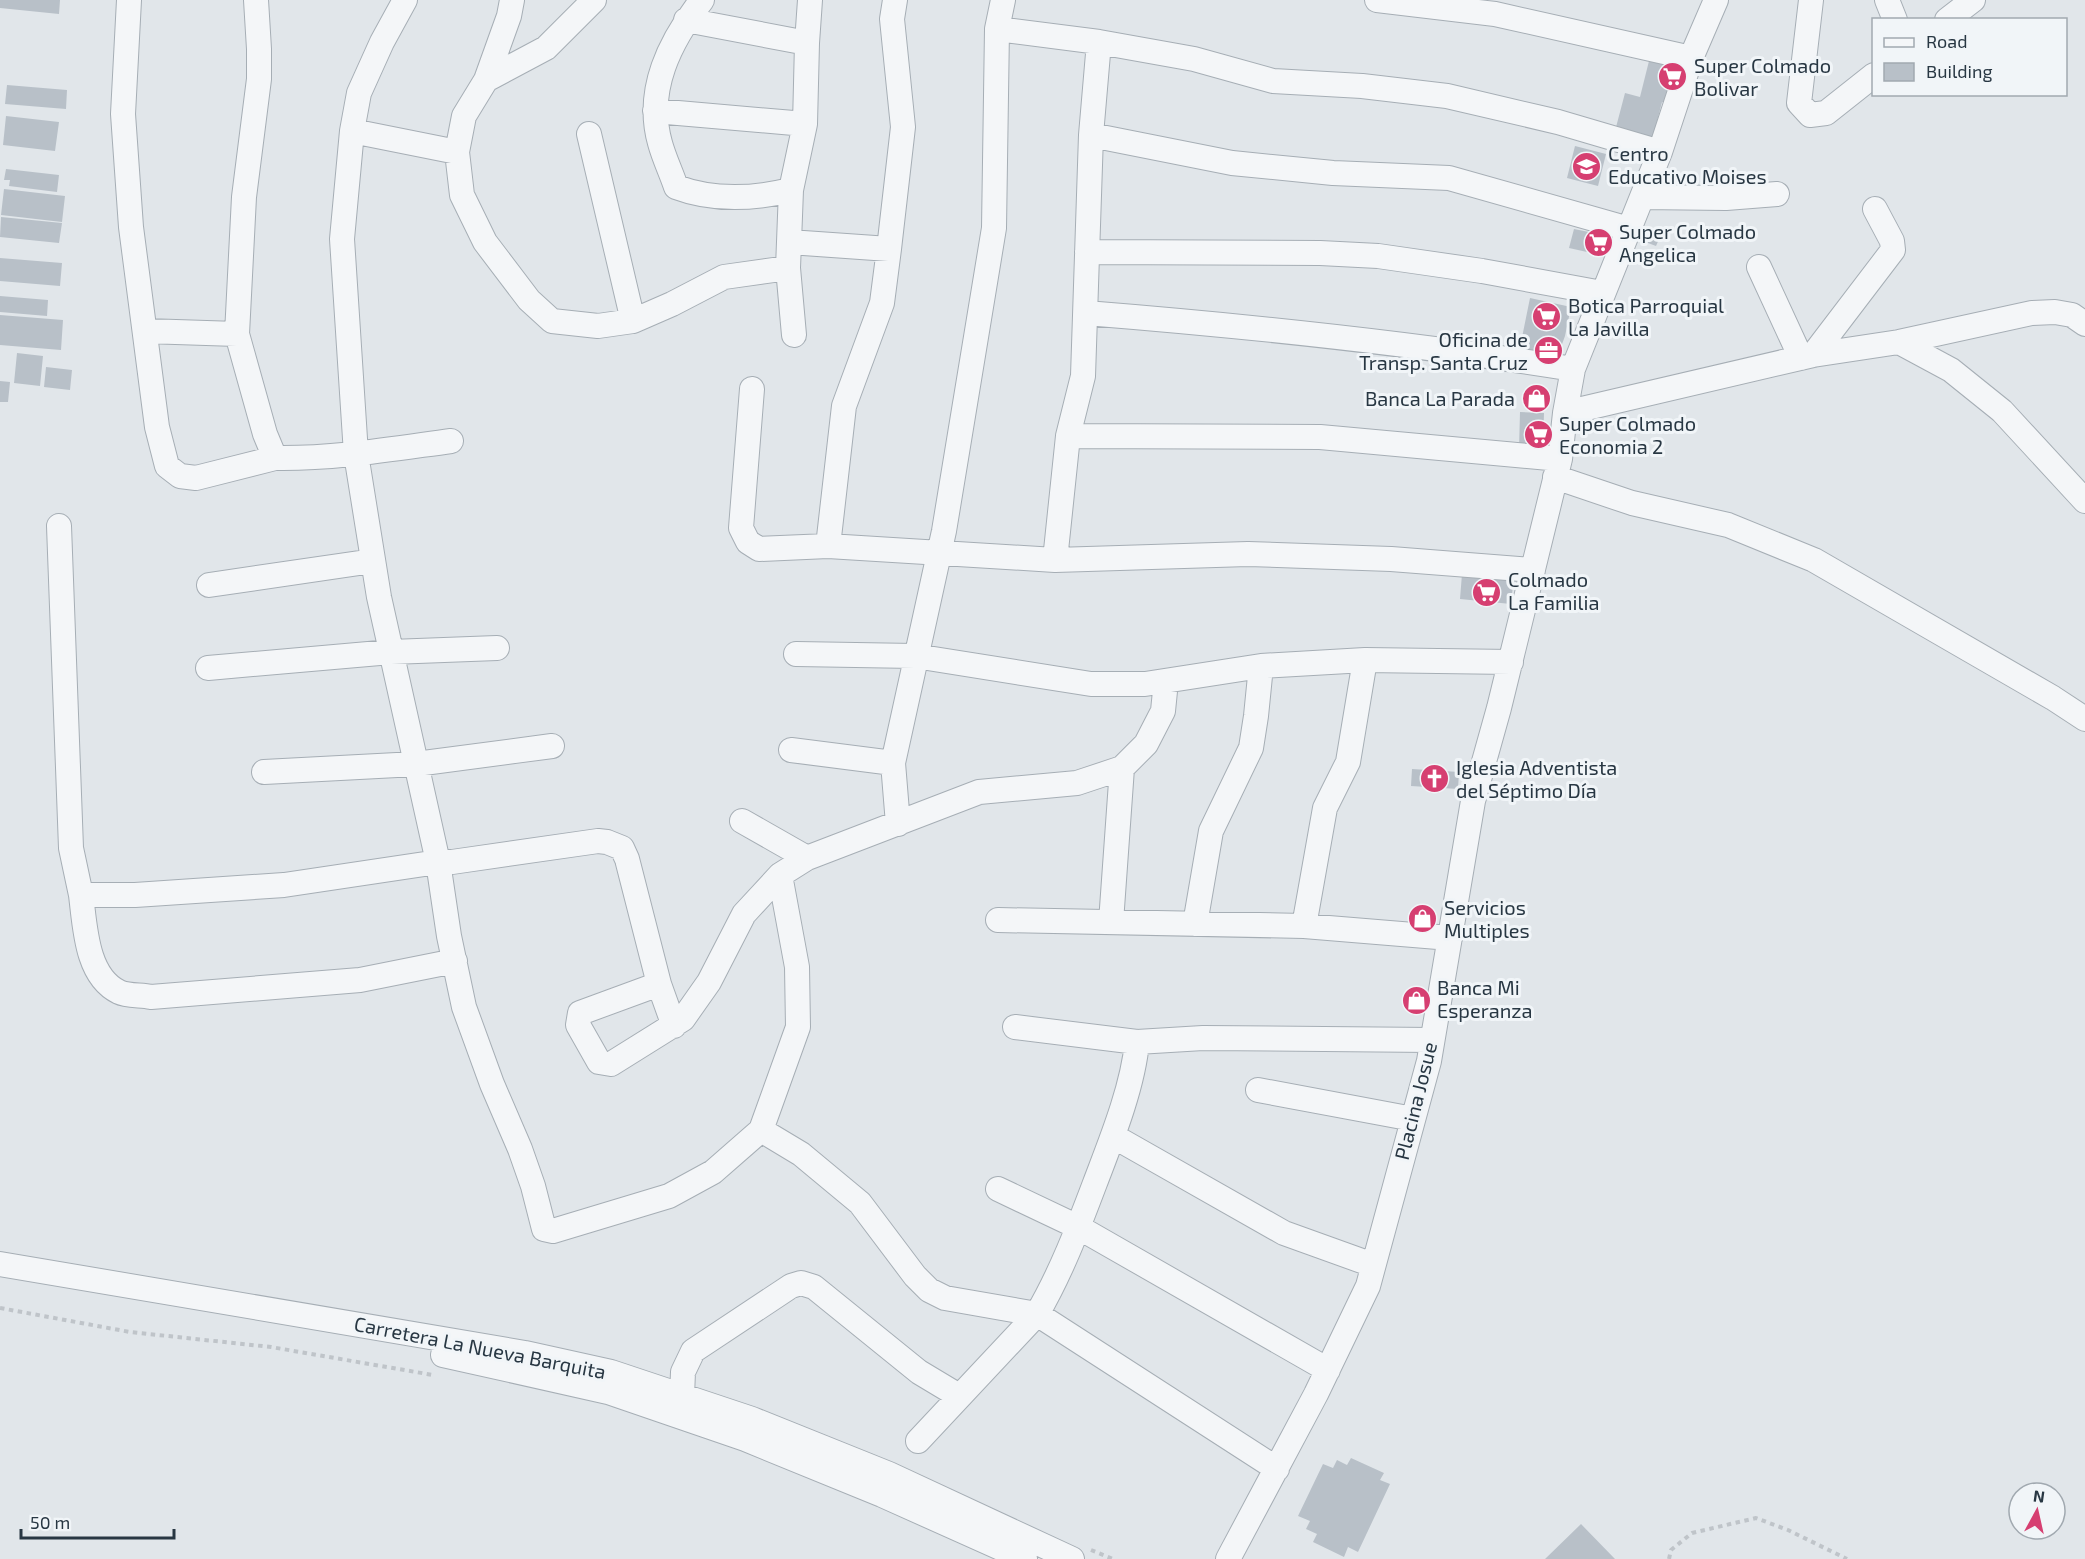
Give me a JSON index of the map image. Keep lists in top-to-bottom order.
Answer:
{
  "streets": {
    "street": ["Placina Josue", "Carretera La Nueva Barquita"]
  },
  "places": {
    "supermarket": [
      "Super Colmado Bolivar",
      "Super Colmado Angelica",
      "Botica Parroquial La Javilla",
      "Super Colmado Economia 2",
      "Colmado La Familia"
    ],
    "school or university": ["Centro Educativo Moises"],
    "office": ["Oficina de Transp. Santa Cruz"],
    "shop": ["Banca La Parada", "Servicios Multiples", "Banca Mi Esperanza"],
    "church": ["Iglesia Adventista del Séptimo Día"]
  },
  "legend": ["Road", "Building"],
  "scale_bar": "50 m",
  "north": "top"
}
